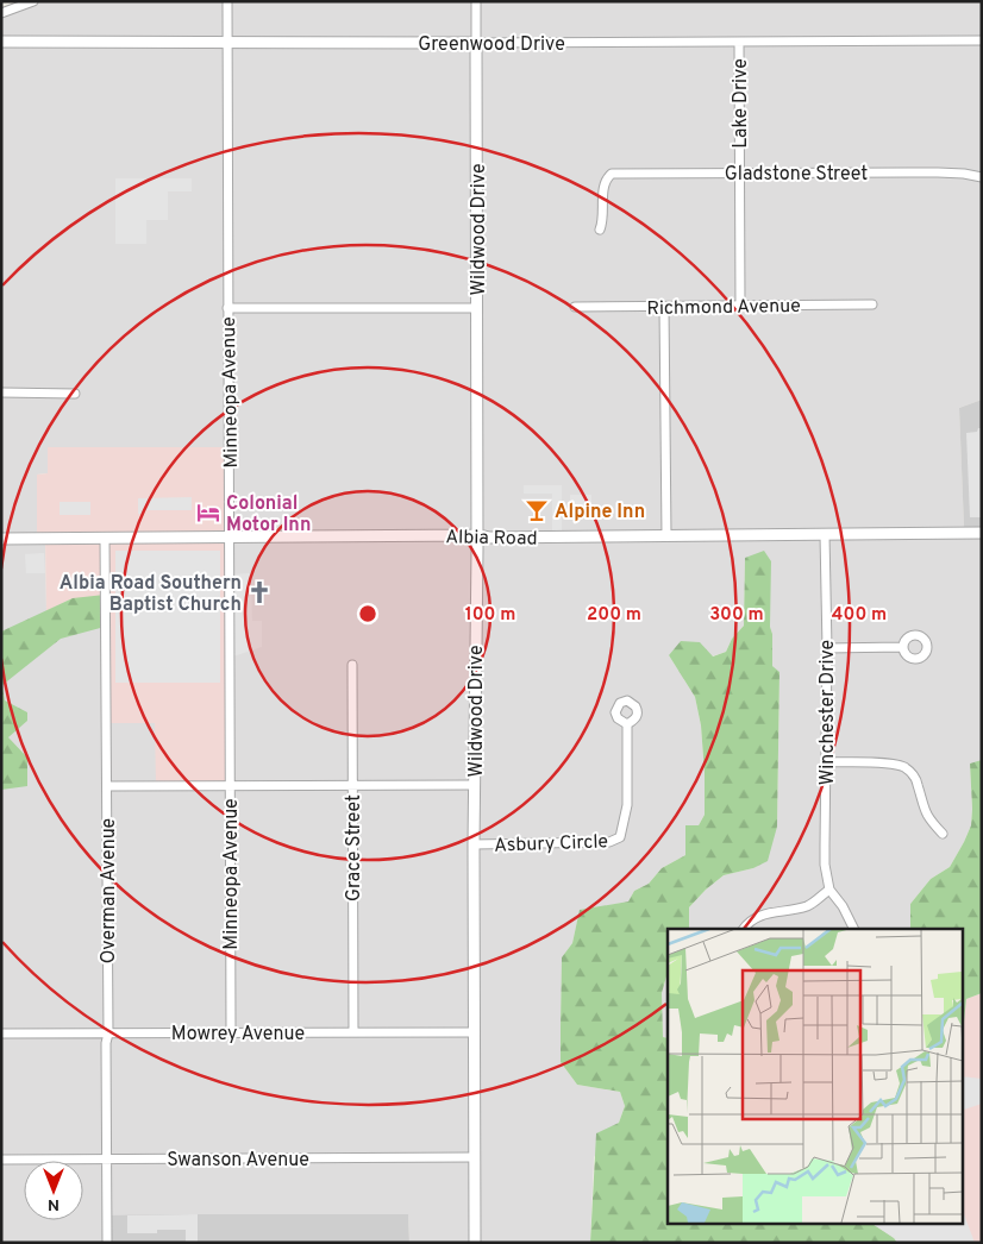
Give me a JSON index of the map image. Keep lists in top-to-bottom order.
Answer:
{
  "streets": {
    "street": [
      "Greenwood Drive",
      "Lake Drive",
      "Gladstone Street",
      "Wildwood Drive",
      "Richmond Avenue",
      "Minneopa Avenue",
      "Albia Road",
      "Winchester Drive",
      "Asbury Circle",
      "Grace Street",
      "Overman Avenue",
      "Mowrey Avenue",
      "Swanson Avenue"
    ]
  },
  "crossings": [
    ["Greenwood Drive", "Lake Drive"],
    ["Greenwood Drive", "Wildwood Drive"],
    ["Greenwood Drive", "Minneopa Avenue"],
    ["Lake Drive", "Gladstone Street"],
    ["Lake Drive", "Richmond Avenue"],
    ["Wildwood Drive", "Albia Road"],
    ["Wildwood Drive", "Asbury Circle"],
    ["Wildwood Drive", "Mowrey Avenue"],
    ["Wildwood Drive", "Swanson Avenue"],
    ["Minneopa Avenue", "Albia Road"],
    ["Minneopa Avenue", "Mowrey Avenue"],
    ["Albia Road", "Winchester Drive"],
    ["Albia Road", "Overman Avenue"],
    ["Grace Street", "Mowrey Avenue"],
    ["Overman Avenue", "Mowrey Avenue"],
    ["Overman Avenue", "Swanson Avenue"]
  ],
  "places": {
    "bar": ["Alpine Inn"],
    "hotel": ["Colonial Motor Inn"],
    "church": ["Albia Road Southern Baptist Church"]
  },
  "north": "bottom",
  "rings": [
    "100 m",
    "200 m",
    "300 m",
    "400 m"
  ]
}
